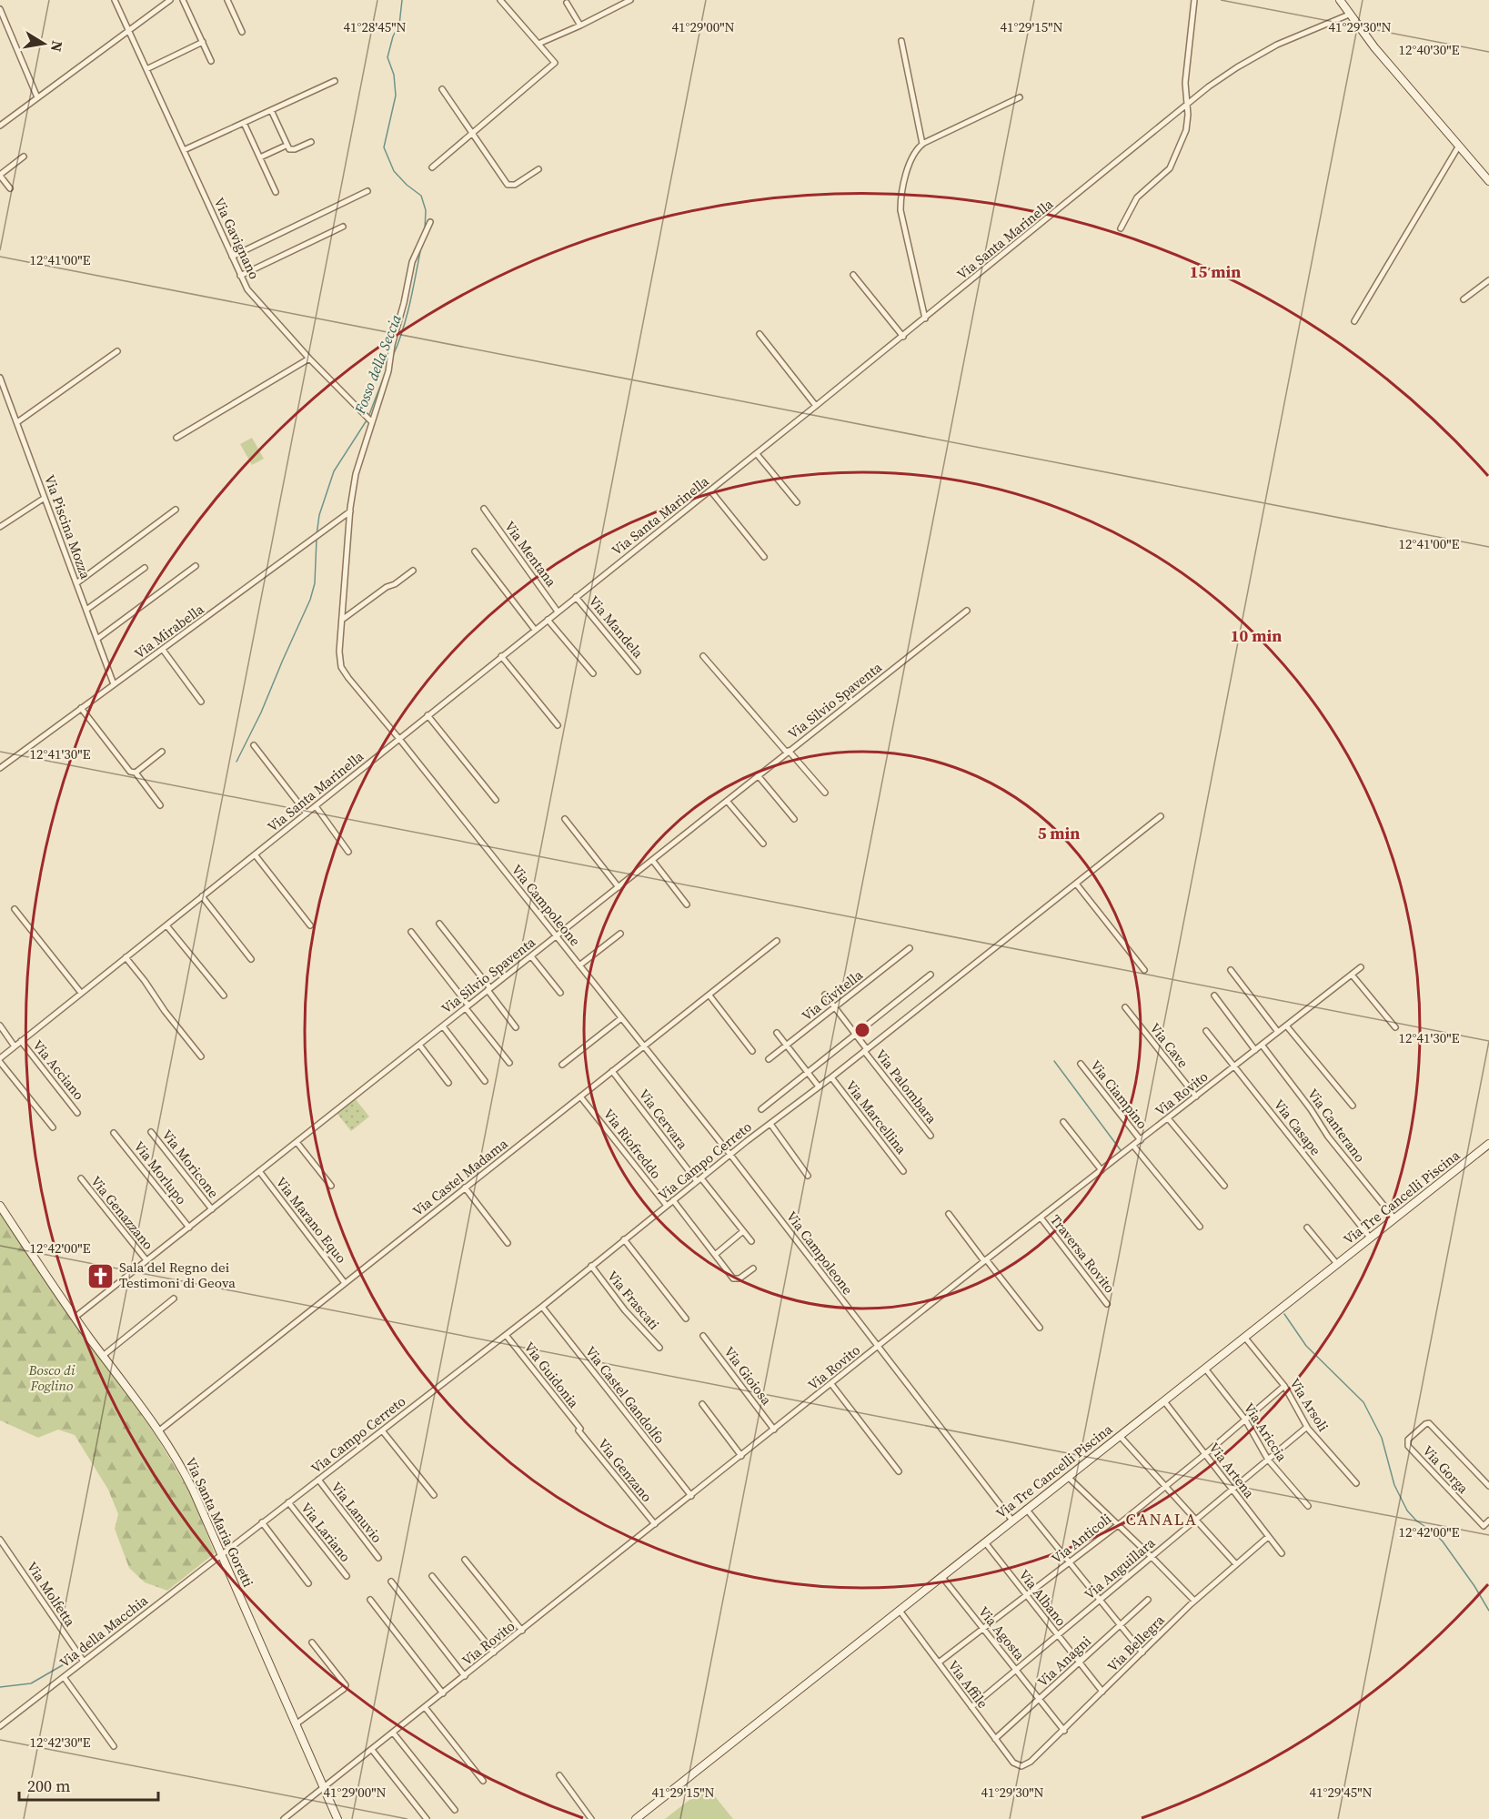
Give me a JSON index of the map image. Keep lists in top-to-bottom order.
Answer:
{
  "streets": {
    "street": [
      "Via Gavignano",
      "Via Santa Marinella",
      "Via Piscina Mozza",
      "Via Mentana",
      "Via Mandela",
      "Via Mirabella",
      "Via Silvio Spaventa",
      "Via Campoleone",
      "Via Civitella",
      "Via Cave",
      "Via Acciano",
      "Via Palombara",
      "Via Rovito",
      "Via Ciampino",
      "Via Marcellina",
      "Via Cervara",
      "Via Canterano",
      "Via Casape",
      "Via Riofreddo",
      "Via Campo Cerreto",
      "Via Moricone",
      "Via Morlupo",
      "Via Castel Madama",
      "Via Tre Cancelli Piscina",
      "Via Genazzano",
      "Via Marano Equo",
      "Traversa Rovito",
      "Via Frascati",
      "Via Guidonia",
      "Via Gioiosa",
      "Via Castel Gandolfo",
      "Via Arsoli",
      "Via Ariccia",
      "Via Gorga",
      "Via Genzano",
      "Via Artena",
      "Via Lanuvio",
      "Via Santa Maria Goretti",
      "Via Lariano",
      "Via Anticoli",
      "Via Anguillara",
      "Via Molfetta",
      "Via Albano",
      "Via della Macchia",
      "Via Agosta",
      "Via Bellegra",
      "Via Anagni",
      "Via Affile"
    ]
  },
  "crossings": [
    ["Via Gavignano", "Via Campoleone"],
    ["Via Santa Marinella", "Via Mentana"],
    ["Via Santa Marinella", "Via Mandela"],
    ["Via Santa Marinella", "Via Campoleone"],
    ["Via Santa Marinella", "Via Acciano"],
    ["Via Piscina Mozza", "Via Mirabella"],
    ["Via Mirabella", "Via Campoleone"],
    ["Via Silvio Spaventa", "Via Campoleone"],
    ["Via Silvio Spaventa", "Via Moricone"],
    ["Via Silvio Spaventa", "Via Morlupo"],
    ["Via Silvio Spaventa", "Via Genazzano"],
    ["Via Silvio Spaventa", "Via Marano Equo"],
    ["Via Silvio Spaventa", "Via Santa Maria Goretti"],
    ["Via Campoleone", "Via Rovito"],
    ["Via Campoleone", "Via Campo Cerreto"],
    ["Via Campoleone", "Via Castel Madama"],
    ["Via Campoleone", "Via Tre Cancelli Piscina"],
    ["Via Civitella", "Via Palombara"],
    ["Via Cave", "Via Rovito"],
    ["Via Palombara", "Via Campo Cerreto"],
    ["Via Rovito", "Via Ciampino"],
    ["Via Rovito", "Via Canterano"],
    ["Via Rovito", "Via Casape"],
    ["Via Rovito", "Traversa Rovito"],
    ["Via Rovito", "Via Gioiosa"],
    ["Via Rovito", "Via Castel Gandolfo"],
    ["Via Rovito", "Via Genzano"],
    ["Via Rovito", "Via Santa Maria Goretti"],
    ["Via Marcellina", "Via Campo Cerreto"],
    ["Via Cervara", "Via Campo Cerreto"],
    ["Via Cervara", "Via Castel Madama"],
    ["Via Canterano", "Via Tre Cancelli Piscina"],
    ["Via Casape", "Via Tre Cancelli Piscina"],
    ["Via Riofreddo", "Via Campo Cerreto"],
    ["Via Riofreddo", "Via Castel Madama"],
    ["Via Campo Cerreto", "Via Frascati"],
    ["Via Campo Cerreto", "Via Guidonia"],
    ["Via Campo Cerreto", "Via Castel Gandolfo"],
    ["Via Campo Cerreto", "Via Lanuvio"],
    ["Via Campo Cerreto", "Via Santa Maria Goretti"],
    ["Via Campo Cerreto", "Via Lariano"],
    ["Via Campo Cerreto", "Via della Macchia"],
    ["Via Castel Madama", "Via Marano Equo"],
    ["Via Castel Madama", "Via Santa Maria Goretti"],
    ["Via Tre Cancelli Piscina", "Via Arsoli"],
    ["Via Tre Cancelli Piscina", "Via Ariccia"],
    ["Via Tre Cancelli Piscina", "Via Artena"],
    ["Via Tre Cancelli Piscina", "Via Albano"],
    ["Via Tre Cancelli Piscina", "Via Agosta"],
    ["Via Tre Cancelli Piscina", "Via Affile"],
    ["Via Guidonia", "Via Genzano"],
    ["Via Arsoli", "Via Anticoli"],
    ["Via Arsoli", "Via Anguillara"],
    ["Via Ariccia", "Via Anticoli"],
    ["Via Ariccia", "Via Anguillara"],
    ["Via Artena", "Via Anticoli"],
    ["Via Artena", "Via Anguillara"],
    ["Via Artena", "Via Bellegra"],
    ["Via Santa Maria Goretti", "Via della Macchia"],
    ["Via Anticoli", "Via Albano"],
    ["Via Anticoli", "Via Agosta"],
    ["Via Anticoli", "Via Affile"],
    ["Via Anguillara", "Via Albano"],
    ["Via Anguillara", "Via Agosta"],
    ["Via Anguillara", "Via Affile"],
    ["Via Molfetta", "Via della Macchia"],
    ["Via Albano", "Via Bellegra"],
    ["Via Albano", "Via Anagni"],
    ["Via Agosta", "Via Bellegra"],
    ["Via Agosta", "Via Anagni"],
    ["Via Bellegra", "Via Affile"],
    ["Via Anagni", "Via Affile"]
  ],
  "districts": ["CANALA"],
  "water": ["Fosso della Seccia"],
  "parks": ["Bosco di Foglino"],
  "places": {
    "church": ["Sala del Regno dei Testimoni di Geova"]
  },
  "scale_bar": "200 m",
  "north": "right",
  "coordinates": [
    "41°28'45\"N",
    "41°29'00\"N",
    "41°29'15\"N",
    "41°29'30\"N",
    "12°40'30\"E",
    "12°41'00\"E",
    "12°41'30\"E",
    "12°42'00\"E",
    "12°42'30\"E",
    "41°29'45\"N"
  ],
  "rings": ["15 min", "10 min", "5 min"]
}
